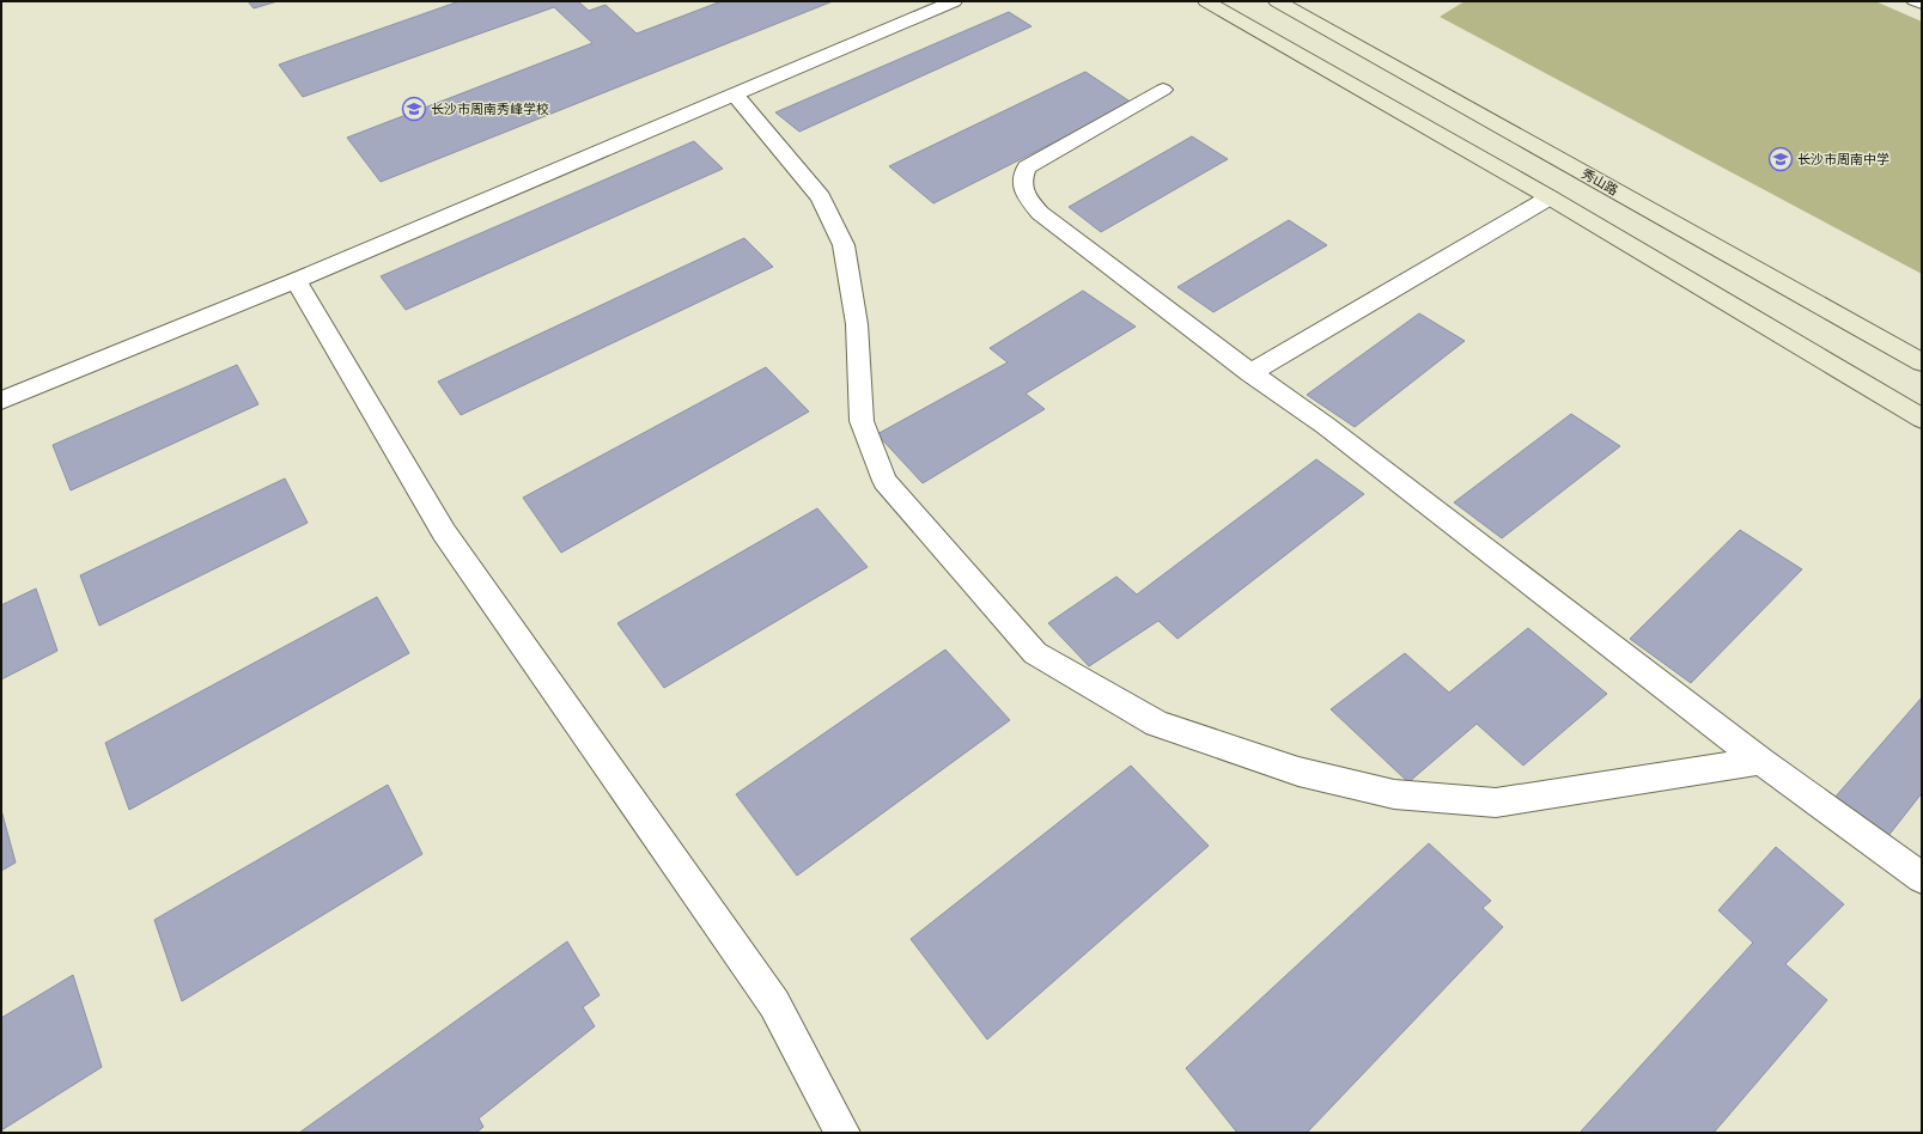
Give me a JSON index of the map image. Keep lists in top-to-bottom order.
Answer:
{
  "streets": {
    "main road": ["秀山路"]
  },
  "places": {
    "school or university": ["长沙市周南秀峰学校", "长沙市周南中学"]
  }
}
